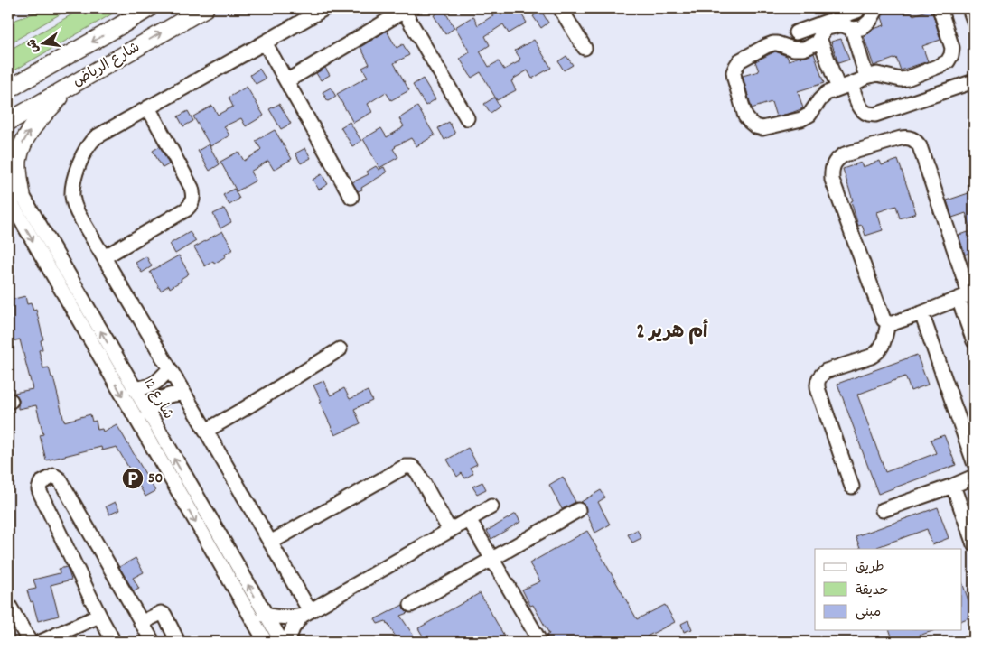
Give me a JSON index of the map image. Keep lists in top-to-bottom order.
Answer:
{
  "streets": {
    "main road": ["شارع الرياض"],
    "street": ["شارع 12"]
  },
  "districts": ["أم هرير 2"],
  "places": {
    "parking": ["50"]
  },
  "legend": ["طريق", "حديقة", "مبنى"],
  "north": "left"
}
